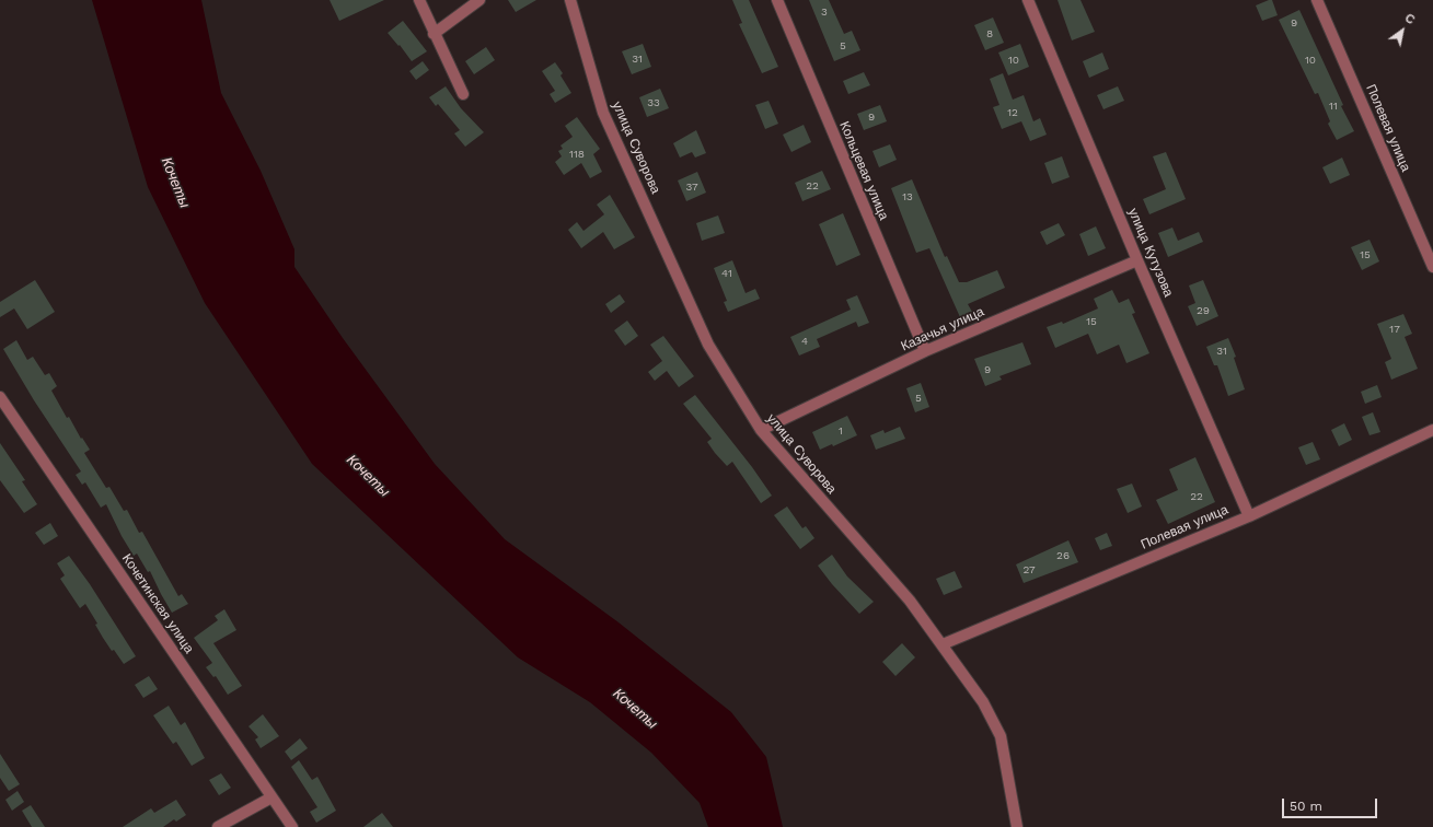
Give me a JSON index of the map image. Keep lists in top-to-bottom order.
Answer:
{
  "streets": {
    "street": [
      "Полевая улица",
      "улица Суворова",
      "Кольцевая улица",
      "улица Кутузова",
      "Казачья улица",
      "Кочетинская улица"
    ]
  },
  "crossings": [
    ["Полевая улица", "улица Суворова"],
    ["Полевая улица", "улица Кутузова"],
    ["улица Суворова", "Казачья улица"],
    ["Кольцевая улица", "Казачья улица"],
    ["улица Кутузова", "Казачья улица"]
  ],
  "water": ["Кочеты"],
  "house_numbers": [
    "3",
    "9",
    "8",
    "5",
    "31",
    "10",
    "10",
    "33",
    "11",
    "12",
    "9",
    "118",
    "22",
    "37",
    "13",
    "15",
    "41",
    "29",
    "15",
    "17",
    "4",
    "31",
    "9",
    "5",
    "1",
    "22",
    "26",
    "27"
  ],
  "scale_bar": "50 m",
  "north": "top right"
}
